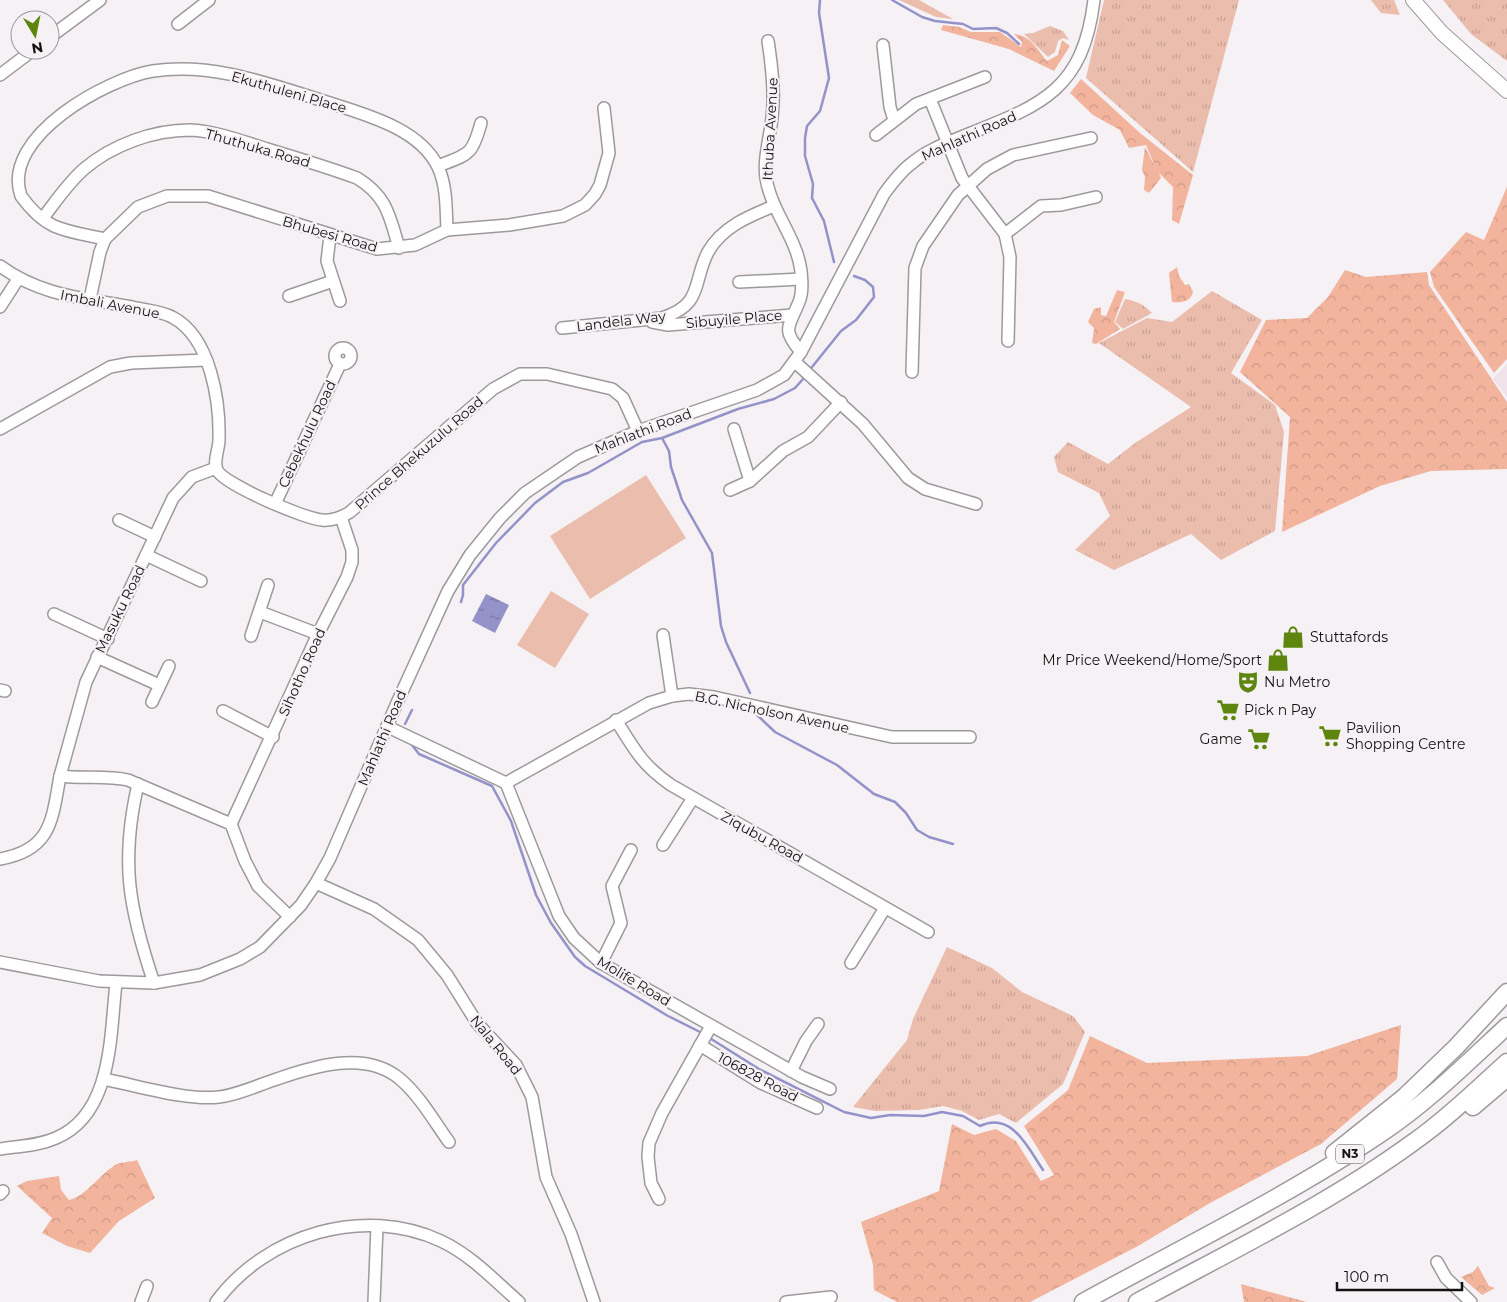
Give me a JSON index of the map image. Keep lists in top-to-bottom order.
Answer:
{
  "streets": {
    "highway": ["N3"],
    "street": [
      "Ekuthuleni Place",
      "Ithuba Avenue",
      "Mahlathi Road",
      "Thuthuka Road",
      "Bhubesi Road",
      "Imbali Avenue",
      "Sibuyile Place",
      "Landela Way",
      "Cebekhulu Road",
      "Prince Bhekuzulu Road",
      "Masuku Road",
      "Sihotho Road",
      "B.G. Nicholson Avenue",
      "Ziqubu Road",
      "Molife Road",
      "Nala Road",
      "106828 Road"
    ]
  },
  "crossings": [
    ["Ekuthuleni Place", "Thuthuka Road"],
    ["Ekuthuleni Place", "Bhubesi Road"],
    ["Ithuba Avenue", "Mahlathi Road"],
    ["Ithuba Avenue", "Sibuyile Place"],
    ["Ithuba Avenue", "Landela Way"],
    ["Mahlathi Road", "Prince Bhekuzulu Road"],
    ["Mahlathi Road", "Nala Road"],
    ["Thuthuka Road", "Bhubesi Road"],
    ["Bhubesi Road", "Imbali Avenue"],
    ["Sibuyile Place", "Landela Way"],
    ["Cebekhulu Road", "Prince Bhekuzulu Road"],
    ["Prince Bhekuzulu Road", "Masuku Road"],
    ["Prince Bhekuzulu Road", "Sihotho Road"],
    ["B.G. Nicholson Avenue", "Ziqubu Road"],
    ["B.G. Nicholson Avenue", "Molife Road"]
  ],
  "places": {
    "shop": ["Stuttafords", "Mr Price Weekend/Home/Sport"],
    "theatre": ["Nu Metro"],
    "supermarket": ["Pick n Pay", "Pavilion Shopping Centre", "Game"]
  },
  "scale_bar": "100 m",
  "north": "bottom"
}
